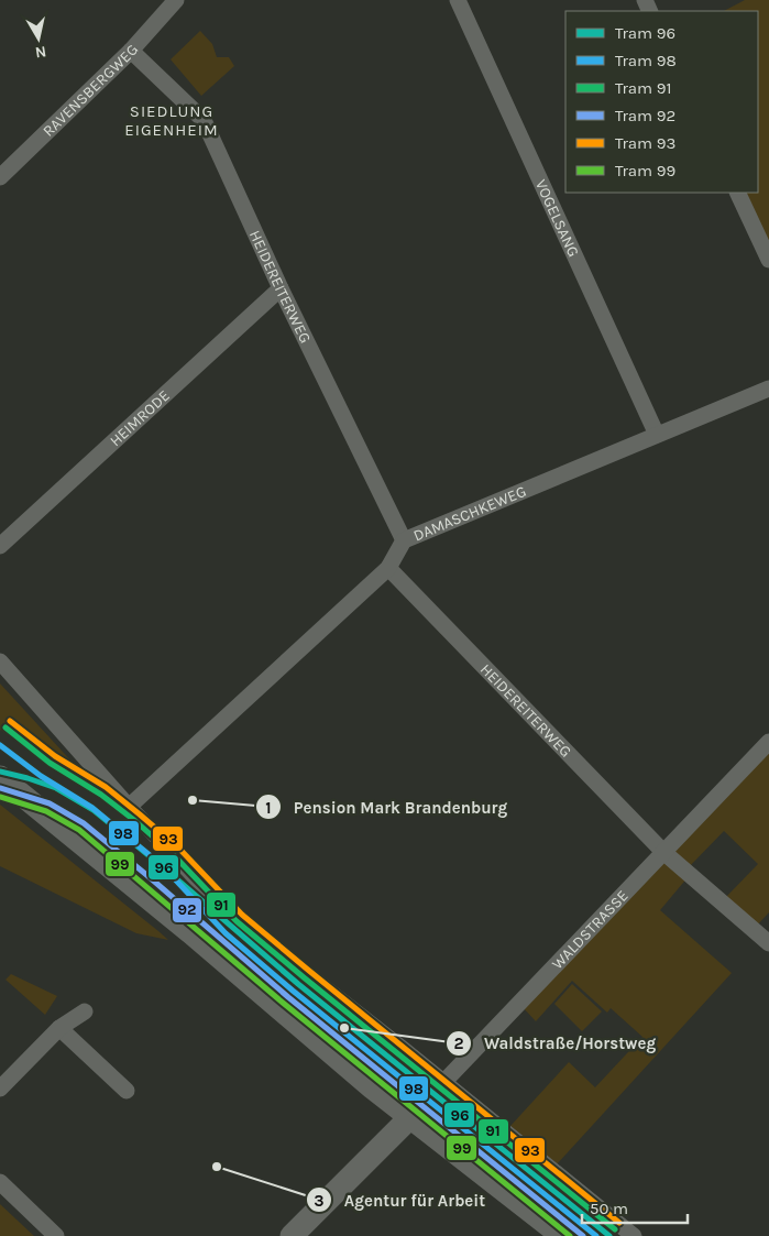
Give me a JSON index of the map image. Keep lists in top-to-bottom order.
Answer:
{
  "streets": {
    "street": [
      "RAVENSBERGWEG",
      "VOGELSANG",
      "HEIDEREITERWEG",
      "HEIMRODE",
      "DAMASCHKEWEG",
      "WALDSTRASSE"
    ]
  },
  "crossings": [
    ["RAVENSBERGWEG", "HEIDEREITERWEG"],
    ["VOGELSANG", "DAMASCHKEWEG"],
    ["HEIDEREITERWEG", "HEIMRODE"],
    ["HEIDEREITERWEG", "DAMASCHKEWEG"],
    ["HEIDEREITERWEG", "WALDSTRASSE"]
  ],
  "districts": ["SIEDLUNG EIGENHEIM"],
  "places": ["Pension Mark Brandenburg", "Waldstraße/Horstweg", "Agentur für Arbeit"],
  "lines": [
    "tram line 93",
    "tram line 91",
    "tram line 98",
    "tram line 96",
    "tram line 92",
    "tram line 99"
  ],
  "legend": [
    "Tram 96",
    "Tram 98",
    "Tram 91",
    "Tram 92",
    "Tram 93",
    "Tram 99"
  ],
  "scale_bar": "50 m",
  "north": "bottom"
}
